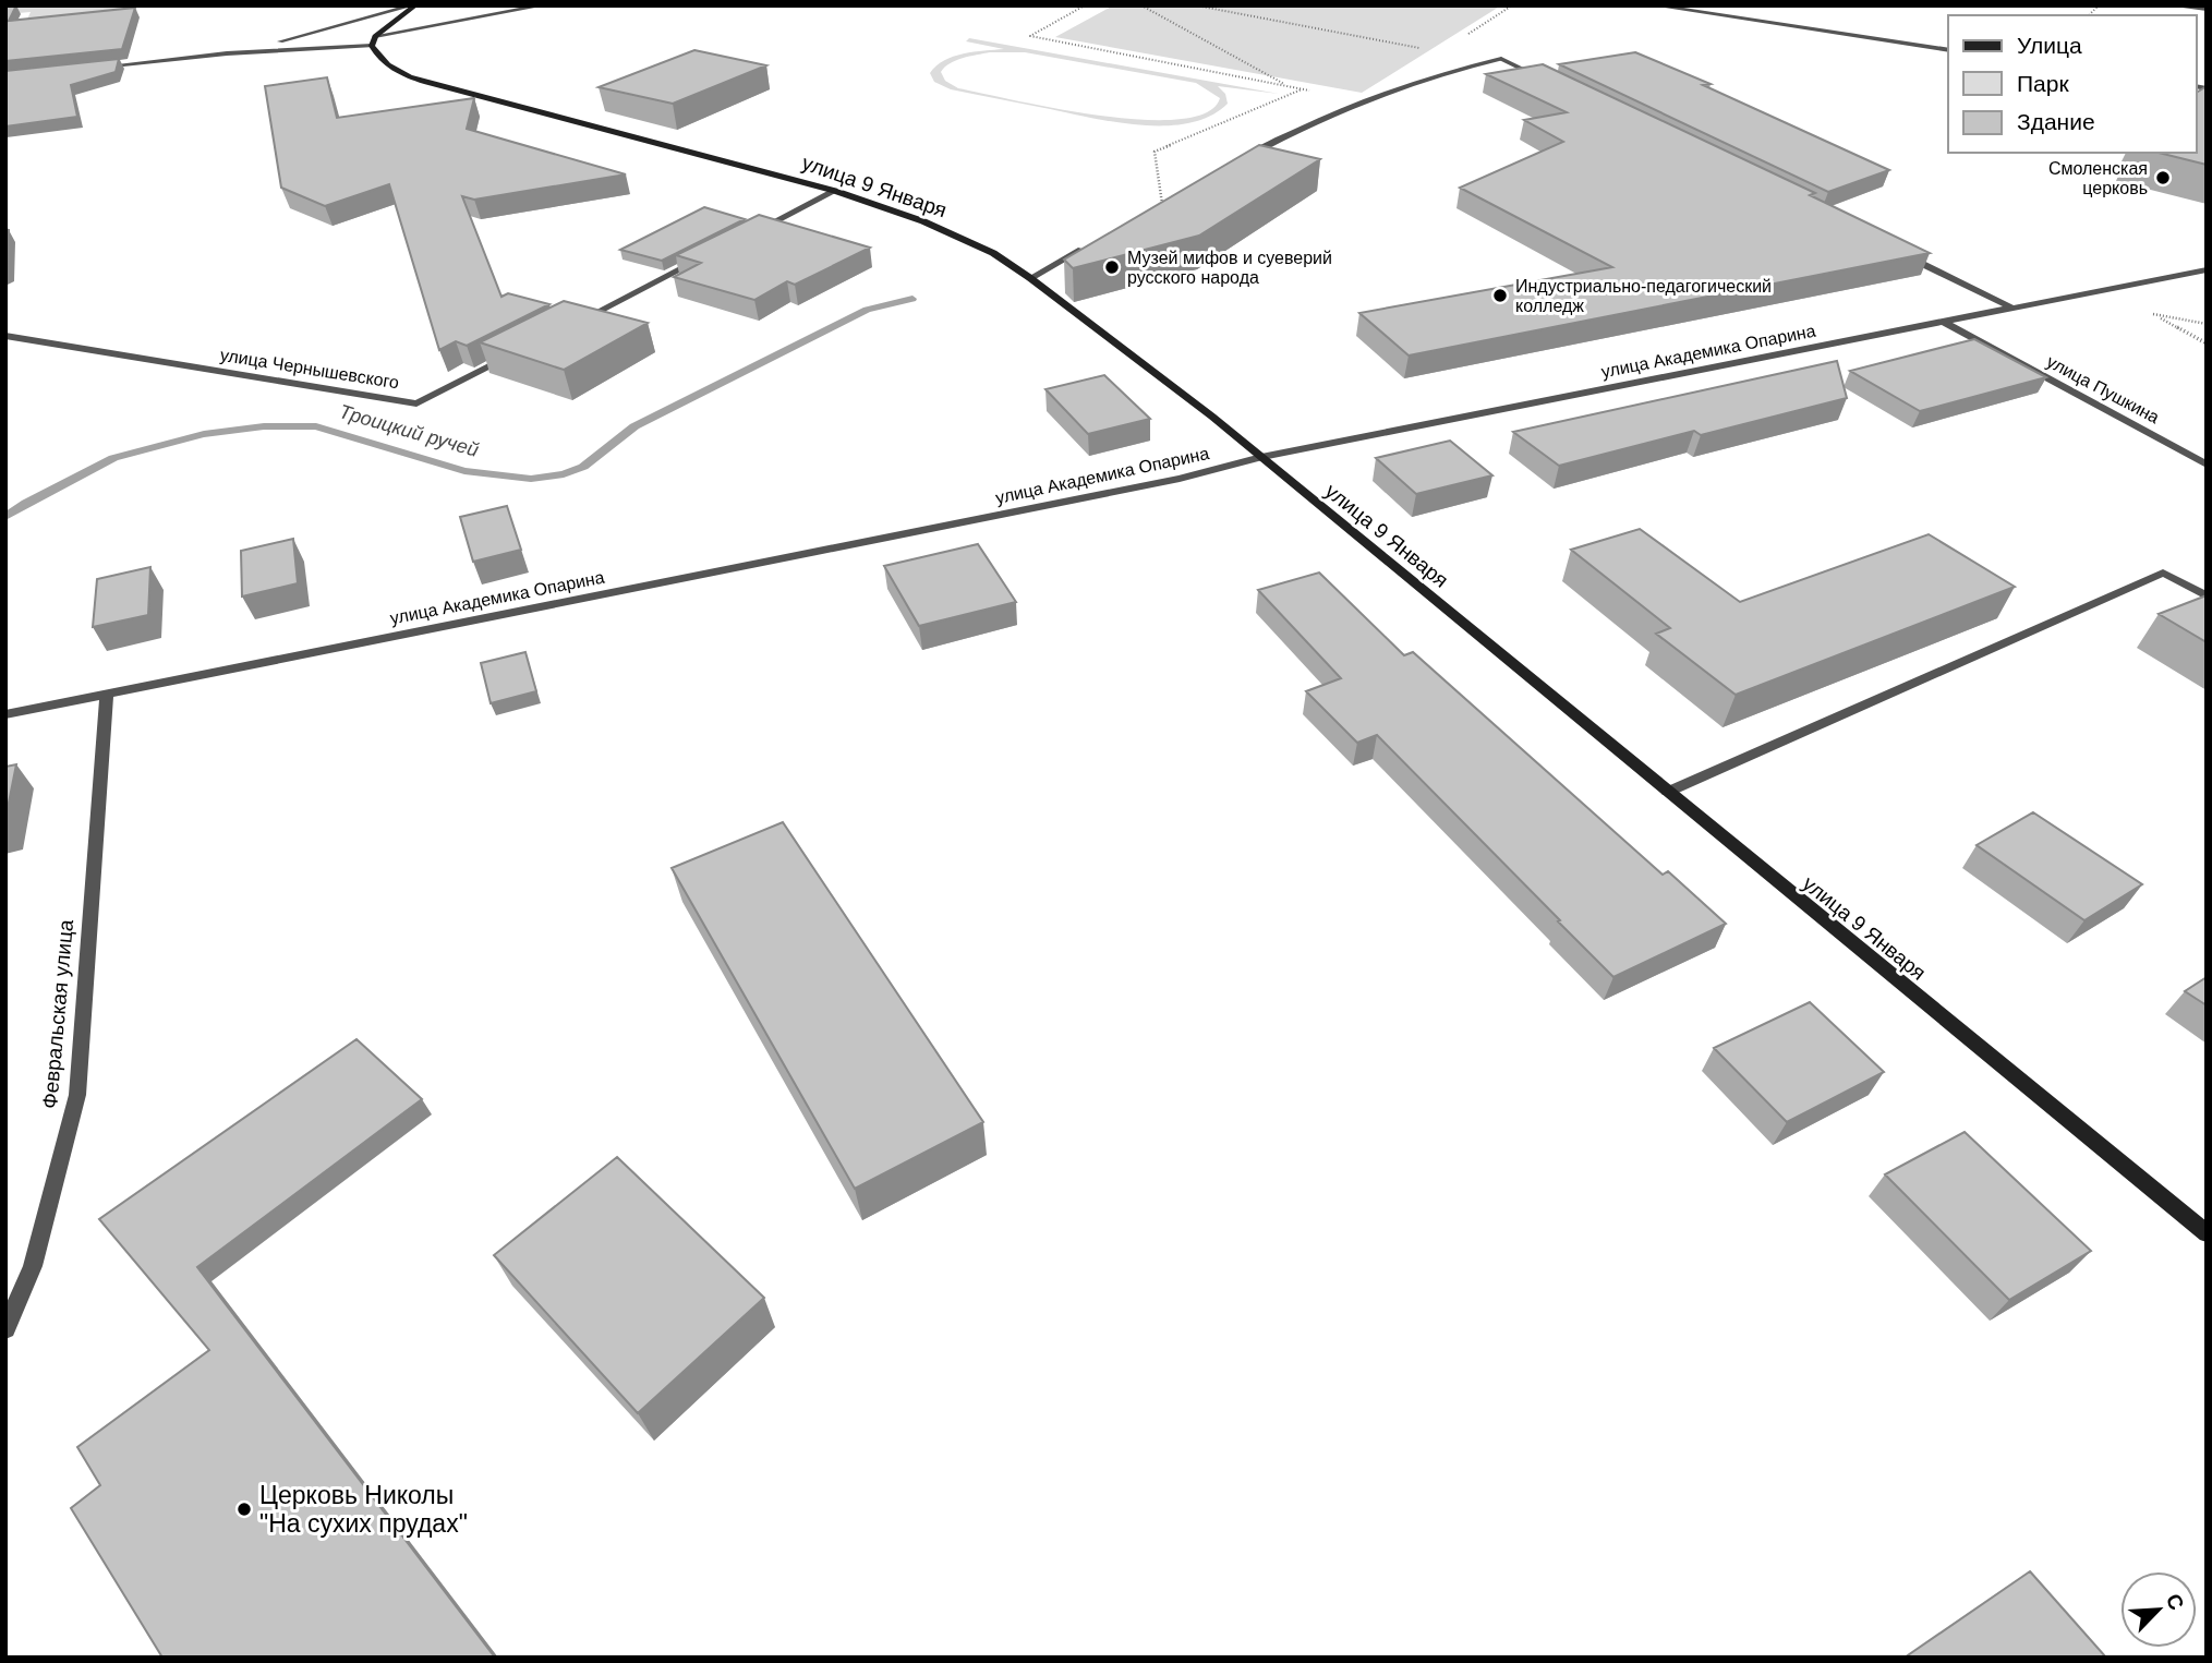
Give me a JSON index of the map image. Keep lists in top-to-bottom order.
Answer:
{
  "streets": {
    "main road": ["улица 9 Января"],
    "street": [
      "улица Академика Опарина",
      "улица Чернышевского",
      "улица Пушкина",
      "Февральская улица"
    ]
  },
  "crossings": [
    ["улица 9 Января", "улица Академика Опарина"],
    ["улица Академика Опарина", "улица Пушкина"],
    ["улица Академика Опарина", "Февральская улица"]
  ],
  "water": ["Троицкий ручей"],
  "places": [
    "Смоленская церковь",
    "Музей мифов и суеверий русского народа",
    "Индустриально-педагогический колледж",
    "Церковь Николы \"На сухих прудах\""
  ],
  "legend": ["Улица", "Парк", "Здание"],
  "north": "top right"
}
